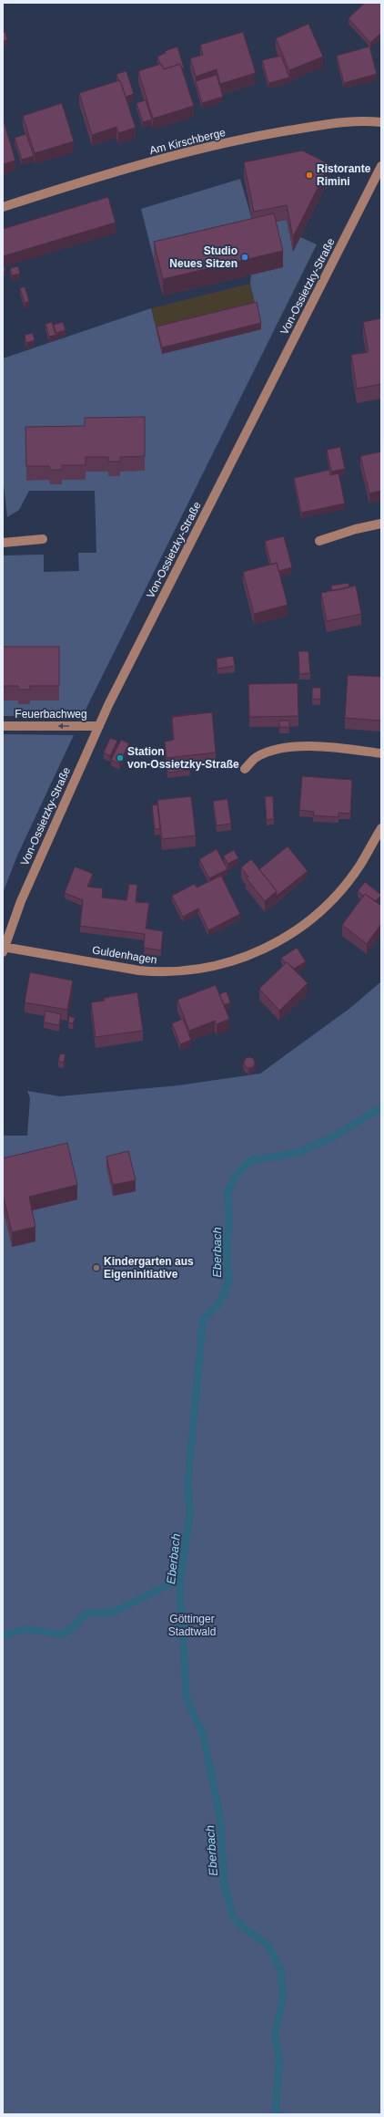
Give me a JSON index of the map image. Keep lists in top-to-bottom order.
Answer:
{
  "streets": {
    "street": [
      "Am Kirschberge",
      "Von-Ossietzky-Straße",
      "Feuerbachweg",
      "Guldenhagen"
    ]
  },
  "crossings": [
    ["Von-Ossietzky-Straße", "Feuerbachweg"],
    ["Von-Ossietzky-Straße", "Guldenhagen"]
  ],
  "one_way": ["Feuerbachweg"],
  "water": ["Eberbach"],
  "parks": ["Göttinger Stadtwald"],
  "places": [
    "Ristorante Rimini",
    "Studio Neues Sitzen",
    "Station von-Ossietzky-Straße",
    "Kindergarten aus Eigeninitiative"
  ]
}
